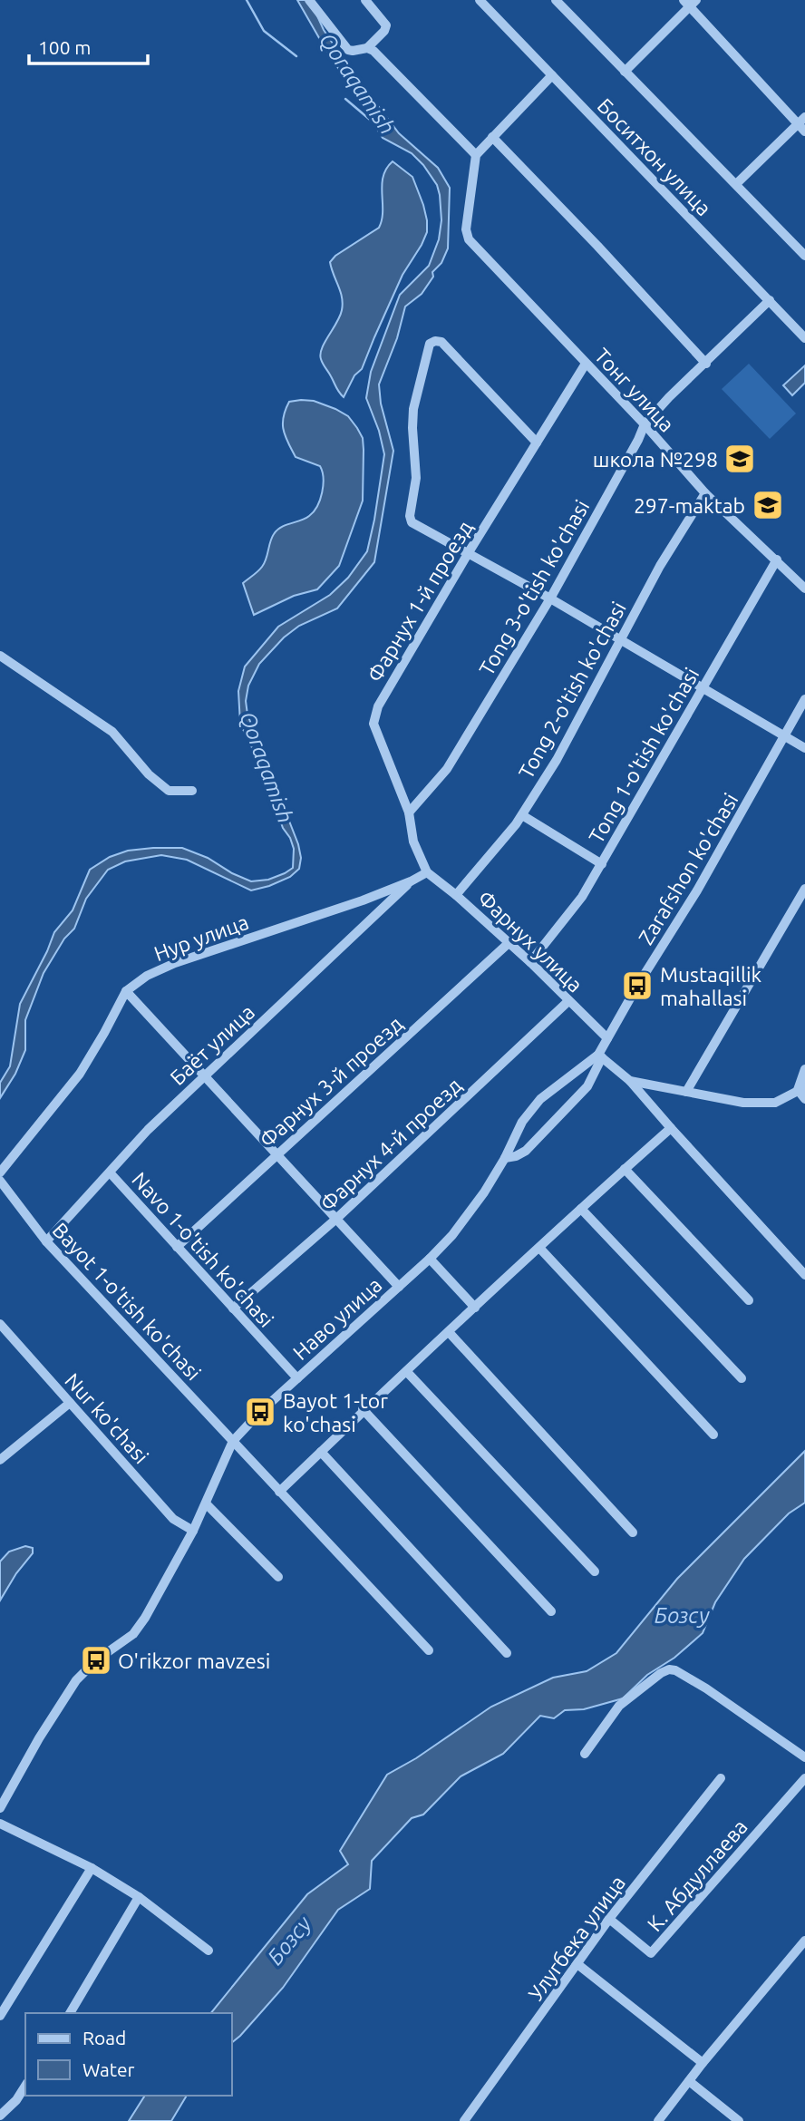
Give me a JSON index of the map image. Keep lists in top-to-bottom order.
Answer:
{
  "streets": {
    "street": [
      "Боситхон улица",
      "Тонг улица",
      "Tong 3-o'tish ko'chasi",
      "Фарнух 1-й проезд",
      "Tong 2-o'tish ko'chasi",
      "Tong 1-o'tish ko'chasi",
      "Zarafshon ko'chasi",
      "Нур улица",
      "Фарнух улица",
      "Баёт улица",
      "Фарнух 3-й проезд",
      "Фарнух 4-й проезд",
      "Navo 1-o'tish ko'chasi",
      "Bayot 1-o'tish ko'chasi",
      "Наво улица",
      "Nur ko'chasi",
      "К. Абдуллаева",
      "Улугбека улица"
    ]
  },
  "crossings": [
    ["Боситхон улица", "Tong 3-o'tish ko'chasi"],
    ["Тонг улица", "Tong 3-o'tish ko'chasi"],
    ["Тонг улица", "Фарнух 1-й проезд"],
    ["Тонг улица", "Tong 2-o'tish ko'chasi"],
    ["Тонг улица", "Tong 1-o'tish ko'chasi"],
    ["Tong 3-o'tish ko'chasi", "Фарнух 1-й проезд"],
    ["Фарнух 1-й проезд", "Нур улица"],
    ["Фарнух 1-й проезд", "Фарнух улица"],
    ["Tong 2-o'tish ko'chasi", "Фарнух улица"],
    ["Tong 1-o'tish ko'chasi", "Фарнух улица"],
    ["Zarafshon ko'chasi", "Фарнух улица"],
    ["Zarafshon ko'chasi", "Наво улица"],
    ["Нур улица", "Фарнух улица"],
    ["Нур улица", "Баёт улица"],
    ["Фарнух улица", "Фарнух 3-й проезд"],
    ["Фарнух улица", "Фарнух 4-й проезд"],
    ["Баёт улица", "Navo 1-o'tish ko'chasi"],
    ["Баёт улица", "Bayot 1-o'tish ko'chasi"],
    ["Фарнух 3-й проезд", "Navo 1-o'tish ko'chasi"],
    ["Фарнух 4-й проезд", "Navo 1-o'tish ko'chasi"],
    ["Navo 1-o'tish ko'chasi", "Наво улица"],
    ["Bayot 1-o'tish ko'chasi", "Наво улица"],
    ["Наво улица", "Nur ko'chasi"],
    ["К. Абдуллаева", "Улугбека улица"]
  ],
  "water": ["Qoraqamish", "Бозсу"],
  "places": {
    "school or university": ["школа №298", "297-maktab"],
    "bus stop": ["Mustaqillik mahallasi", "Bayot 1-tor ko'chasi", "O'rikzor mavzesi"]
  },
  "legend": ["Road", "Water"],
  "scale_bar": "100 m"
}
